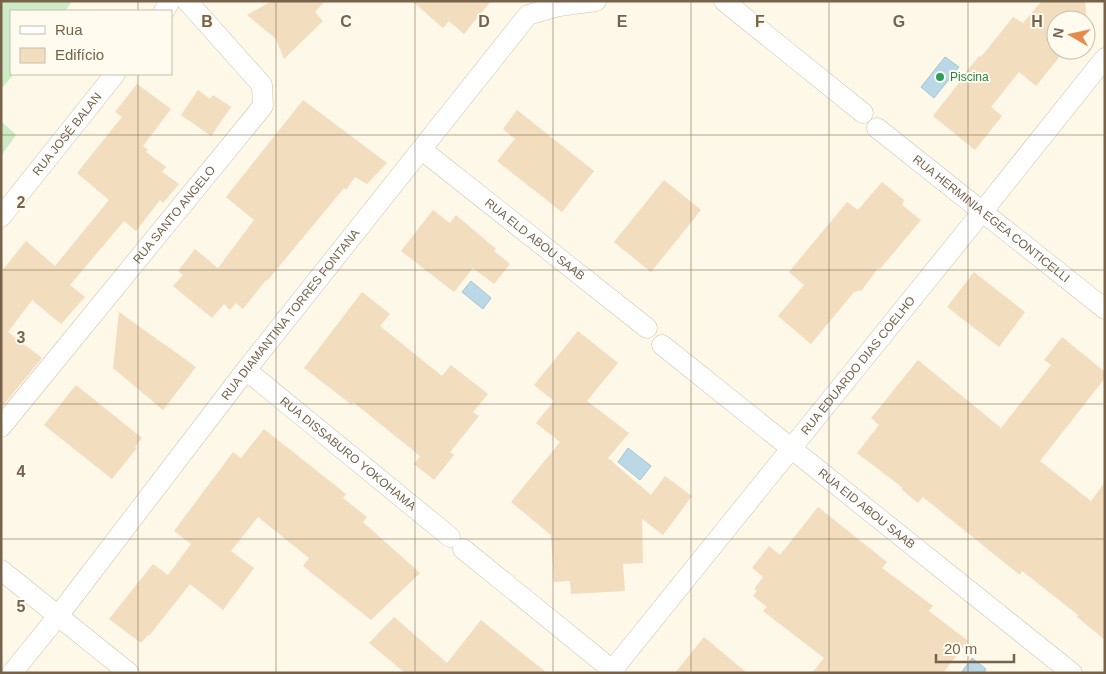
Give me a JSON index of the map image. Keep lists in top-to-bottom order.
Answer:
{
  "streets": {
    "street": [
      "RUA JOSÉ BALAN",
      "RUA SANTO ANGELO",
      "RUA HERMINIA EGEA CONTICELLI",
      "RUA ELD ABOU SAAB",
      "RUA DIAMANTINA TORRES FONTANA",
      "RUA EDUARDO DIAS COELHO",
      "RUA DISSABURO YOKOHAMA",
      "RUA EID ABOU SAAB"
    ]
  },
  "crossings": [
    ["RUA HERMINIA EGEA CONTICELLI", "RUA EDUARDO DIAS COELHO"],
    ["RUA ELD ABOU SAAB", "RUA DIAMANTINA TORRES FONTANA"],
    ["RUA DIAMANTINA TORRES FONTANA", "RUA DISSABURO YOKOHAMA"],
    ["RUA EDUARDO DIAS COELHO", "RUA DISSABURO YOKOHAMA"],
    ["RUA EDUARDO DIAS COELHO", "RUA EID ABOU SAAB"]
  ],
  "places": ["Piscina"],
  "legend": ["Rua", "Edifício"],
  "scale_bar": "20 m",
  "north": "left",
  "grid": {
    "columns": [
      "B",
      "C",
      "D",
      "E",
      "F",
      "G",
      "H"
    ],
    "rows": [
      "2",
      "3",
      "4",
      "5"
    ]
  }
}
